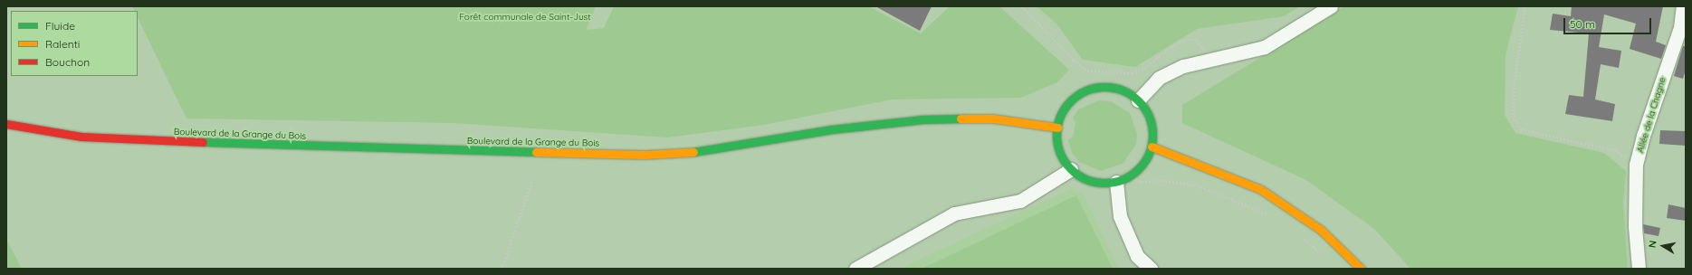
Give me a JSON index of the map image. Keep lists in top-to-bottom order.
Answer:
{
  "streets": {
    "main road": ["Boulevard de la Grange du Bois"],
    "street": ["Allée de la Chagne"]
  },
  "parks": ["Forêt communale de Saint-Just"],
  "legend": ["Fluide", "Ralenti", "Bouchon"],
  "scale_bar": "50 m",
  "north": "left"
}
